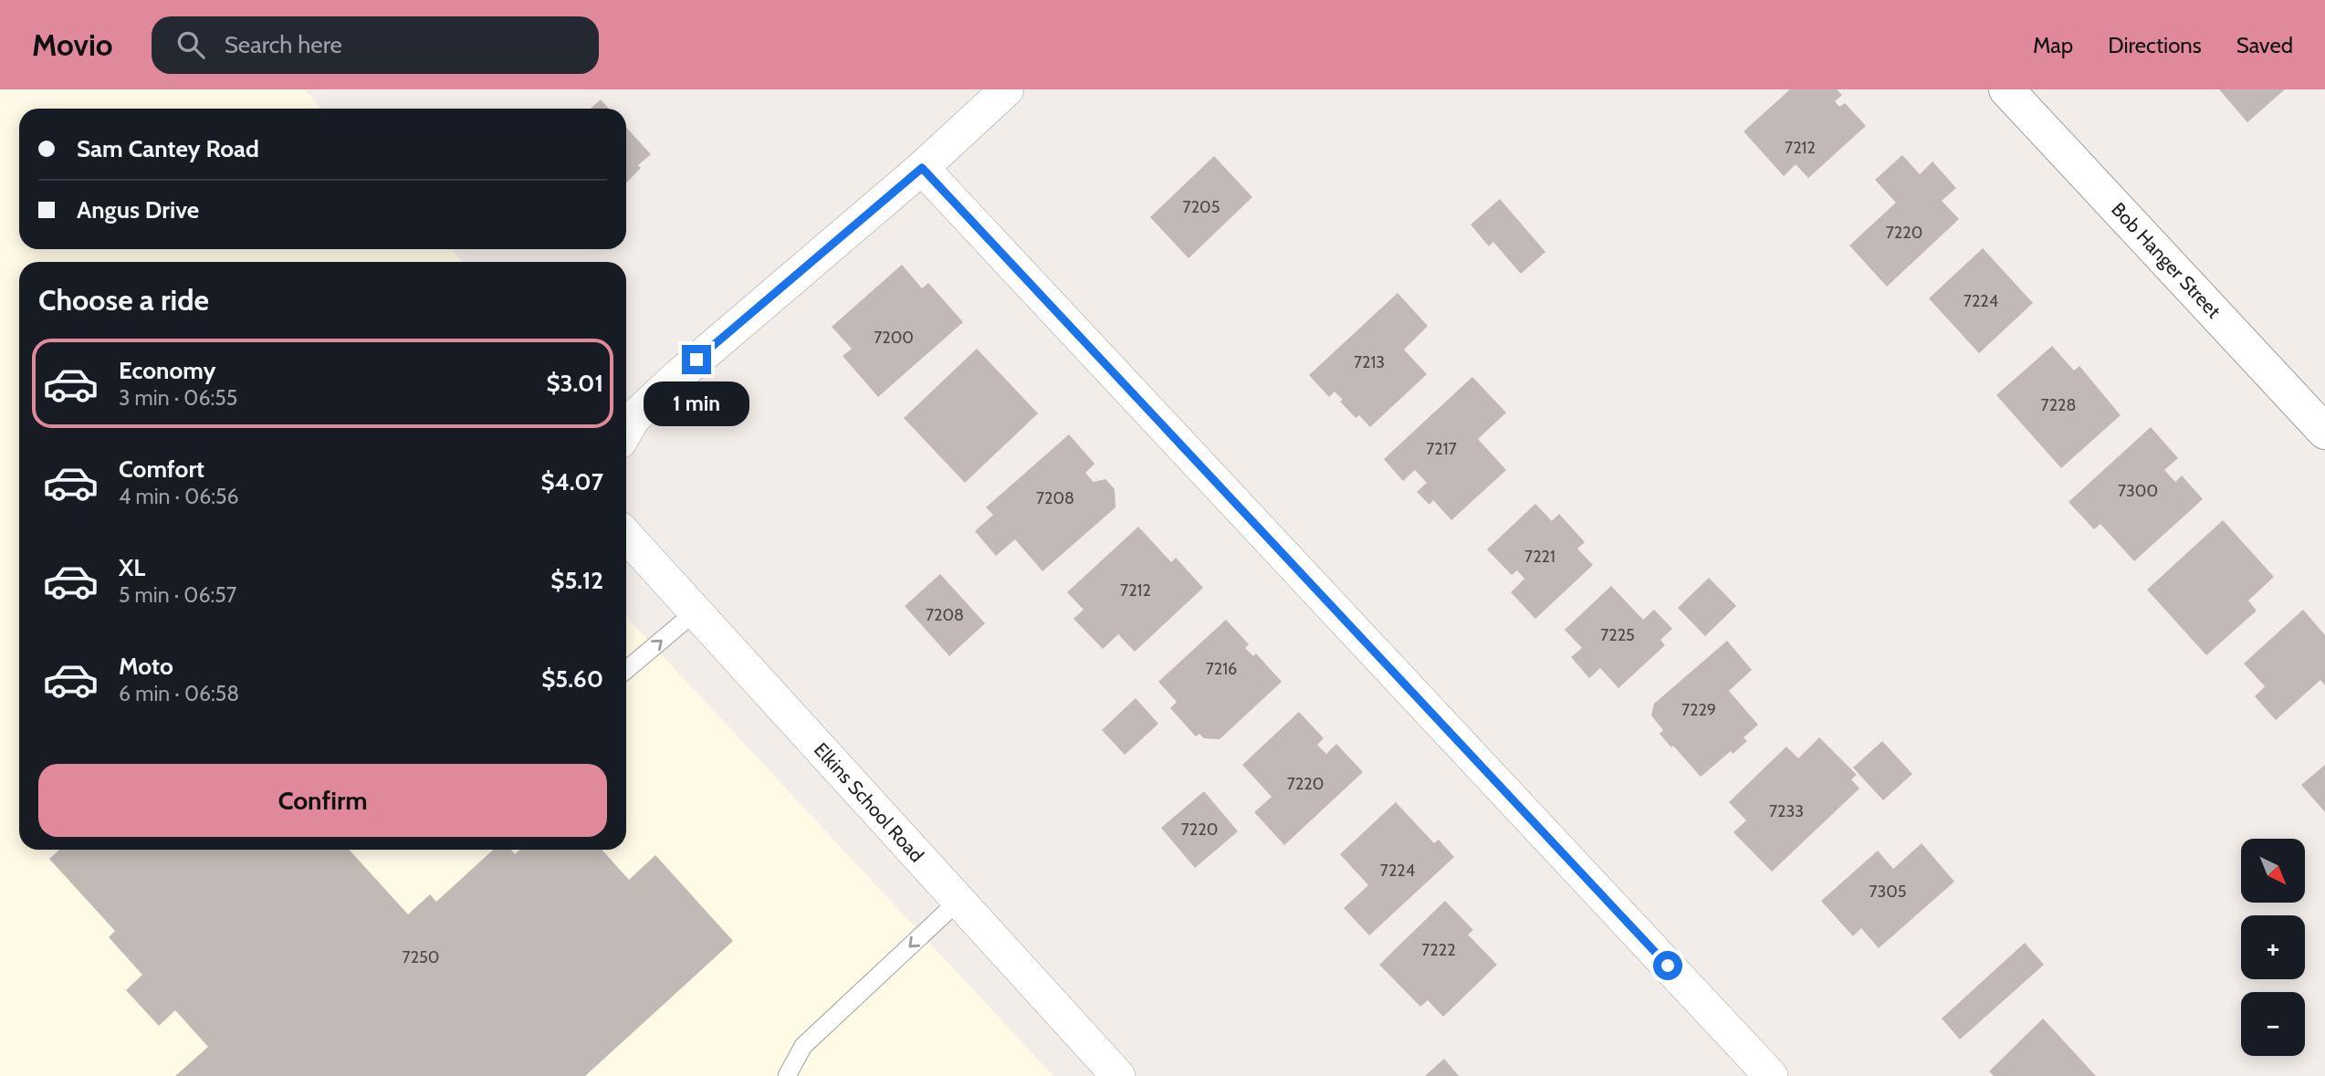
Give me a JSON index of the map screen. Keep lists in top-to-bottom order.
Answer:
{
  "streets": {
    "street": ["Bob Hanger Street", "Elkins School Road"]
  },
  "house_numbers": [
    "7212",
    "7205",
    "7220",
    "7224",
    "7200",
    "7213",
    "7228",
    "7217",
    "7300",
    "7208",
    "7221",
    "7212",
    "7208",
    "7225",
    "7216",
    "7229",
    "7220",
    "7233",
    "7220",
    "7224",
    "7305",
    "7222",
    "7250"
  ],
  "north": "bottom right",
  "page": {
    "header": "Movio",
    "search": "Search here",
    "nav": ["Map", "Directions", "Saved"],
    "banner": ["Sam Cantey Road", "Angus Drive"],
    "heading": "Choose a ride",
    "list": [
      {
        "name": "Economy",
        "note": "3 min · 06:55",
        "value": "$3.01"
      },
      {
        "name": "Comfort",
        "note": "4 min · 06:56",
        "value": "$4.07"
      },
      {
        "name": "XL",
        "note": "5 min · 06:57",
        "value": "$5.12"
      },
      {
        "name": "Moto",
        "note": "6 min · 06:58",
        "value": "$5.60"
      }
    ],
    "bubble": "1 min",
    "buttons": "Confirm",
    "map_buttons": ["+", "−"]
  }
}
